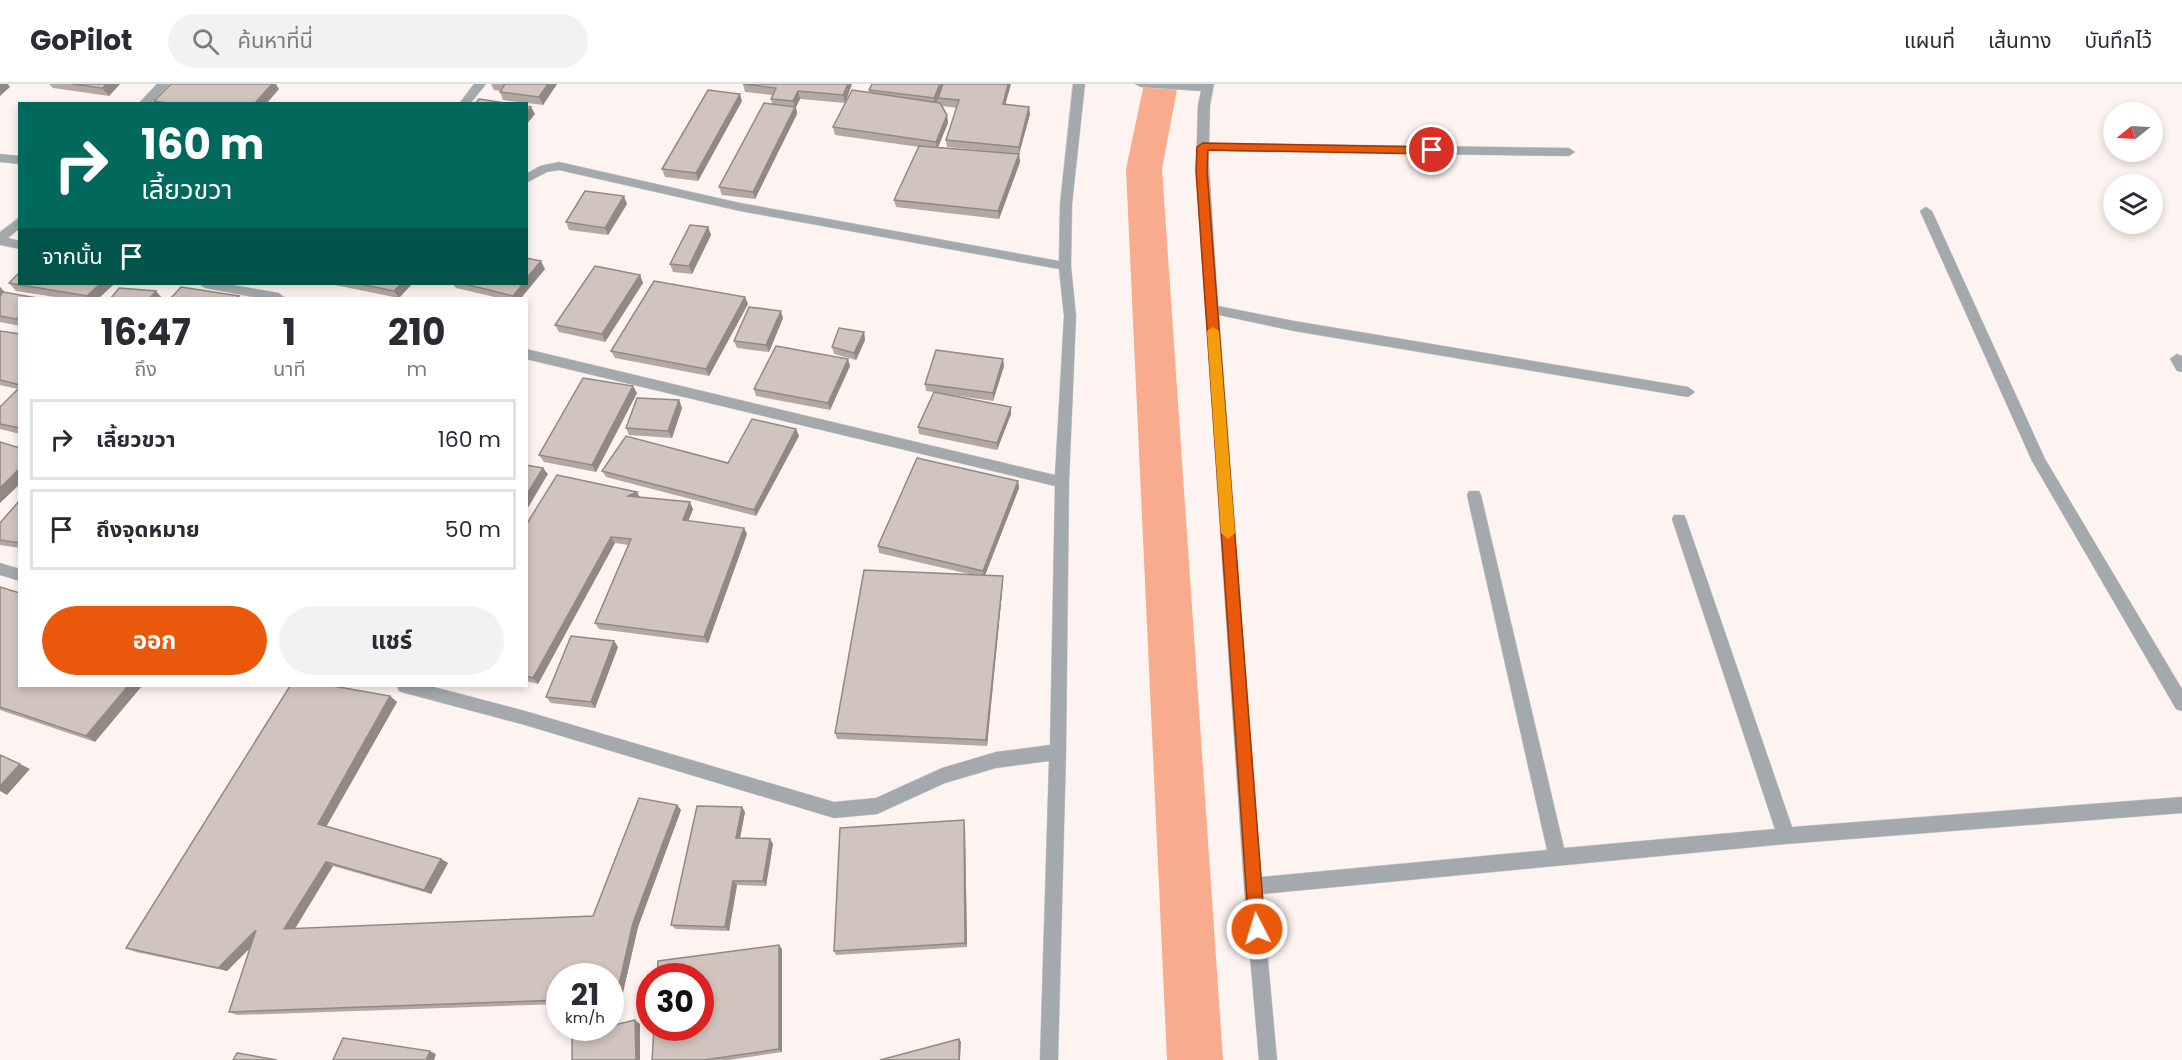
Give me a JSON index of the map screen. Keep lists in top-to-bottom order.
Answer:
{
  "north": "left",
  "page": {
    "header": "GoPilot",
    "search": "ค้นหาที่นี่",
    "nav": ["แผนที่", "เส้นทาง", "บันทึกไว้"],
    "turn": ["160 m", "เลี้ยวขวา"],
    "then": "จากนั้น",
    "eta": [
      "16:47",
      "ถึง",
      "1",
      "นาที",
      "210",
      "m"
    ],
    "list": [
      {
        "name": "เลี้ยวขวา",
        "value": "160 m"
      },
      {
        "name": "ถึงจุดหมาย",
        "value": "50 m"
      }
    ],
    "buttons": ["ออก", "แชร์"],
    "speed": "21 km/h",
    "limit": "30"
  }
}
